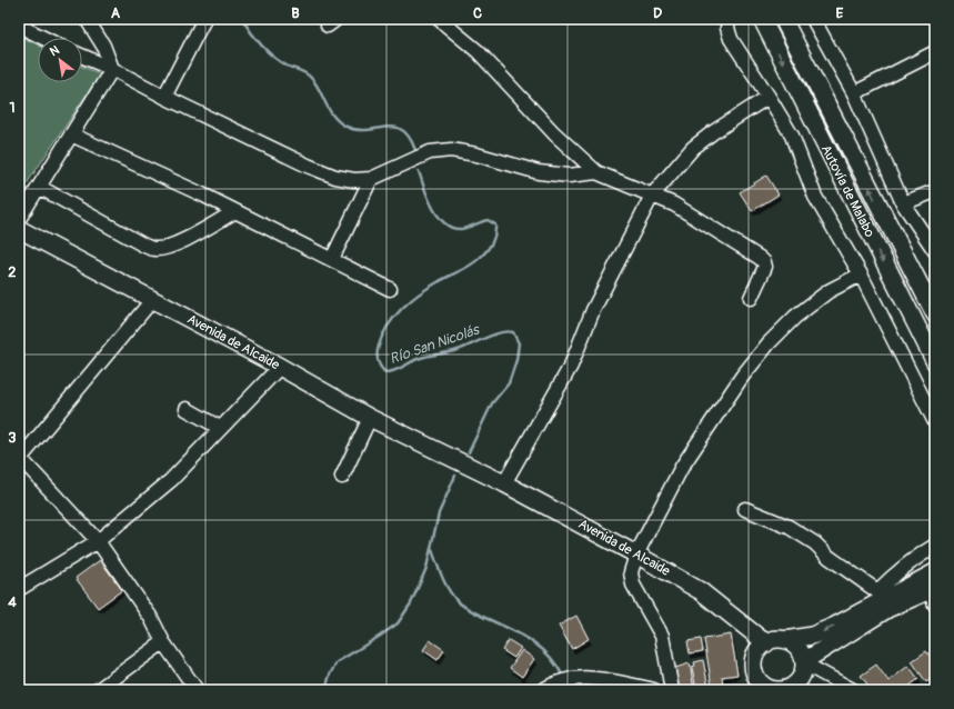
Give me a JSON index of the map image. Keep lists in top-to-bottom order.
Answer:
{
  "streets": {
    "main road": ["Autovía de Malabo", "Avenida de Alcaide"]
  },
  "water": ["Río San Nicolás"],
  "north": "top left",
  "grid": {
    "columns": [
      "A",
      "B",
      "C",
      "D",
      "E"
    ],
    "rows": [
      "1",
      "2",
      "3",
      "4"
    ]
  }
}
